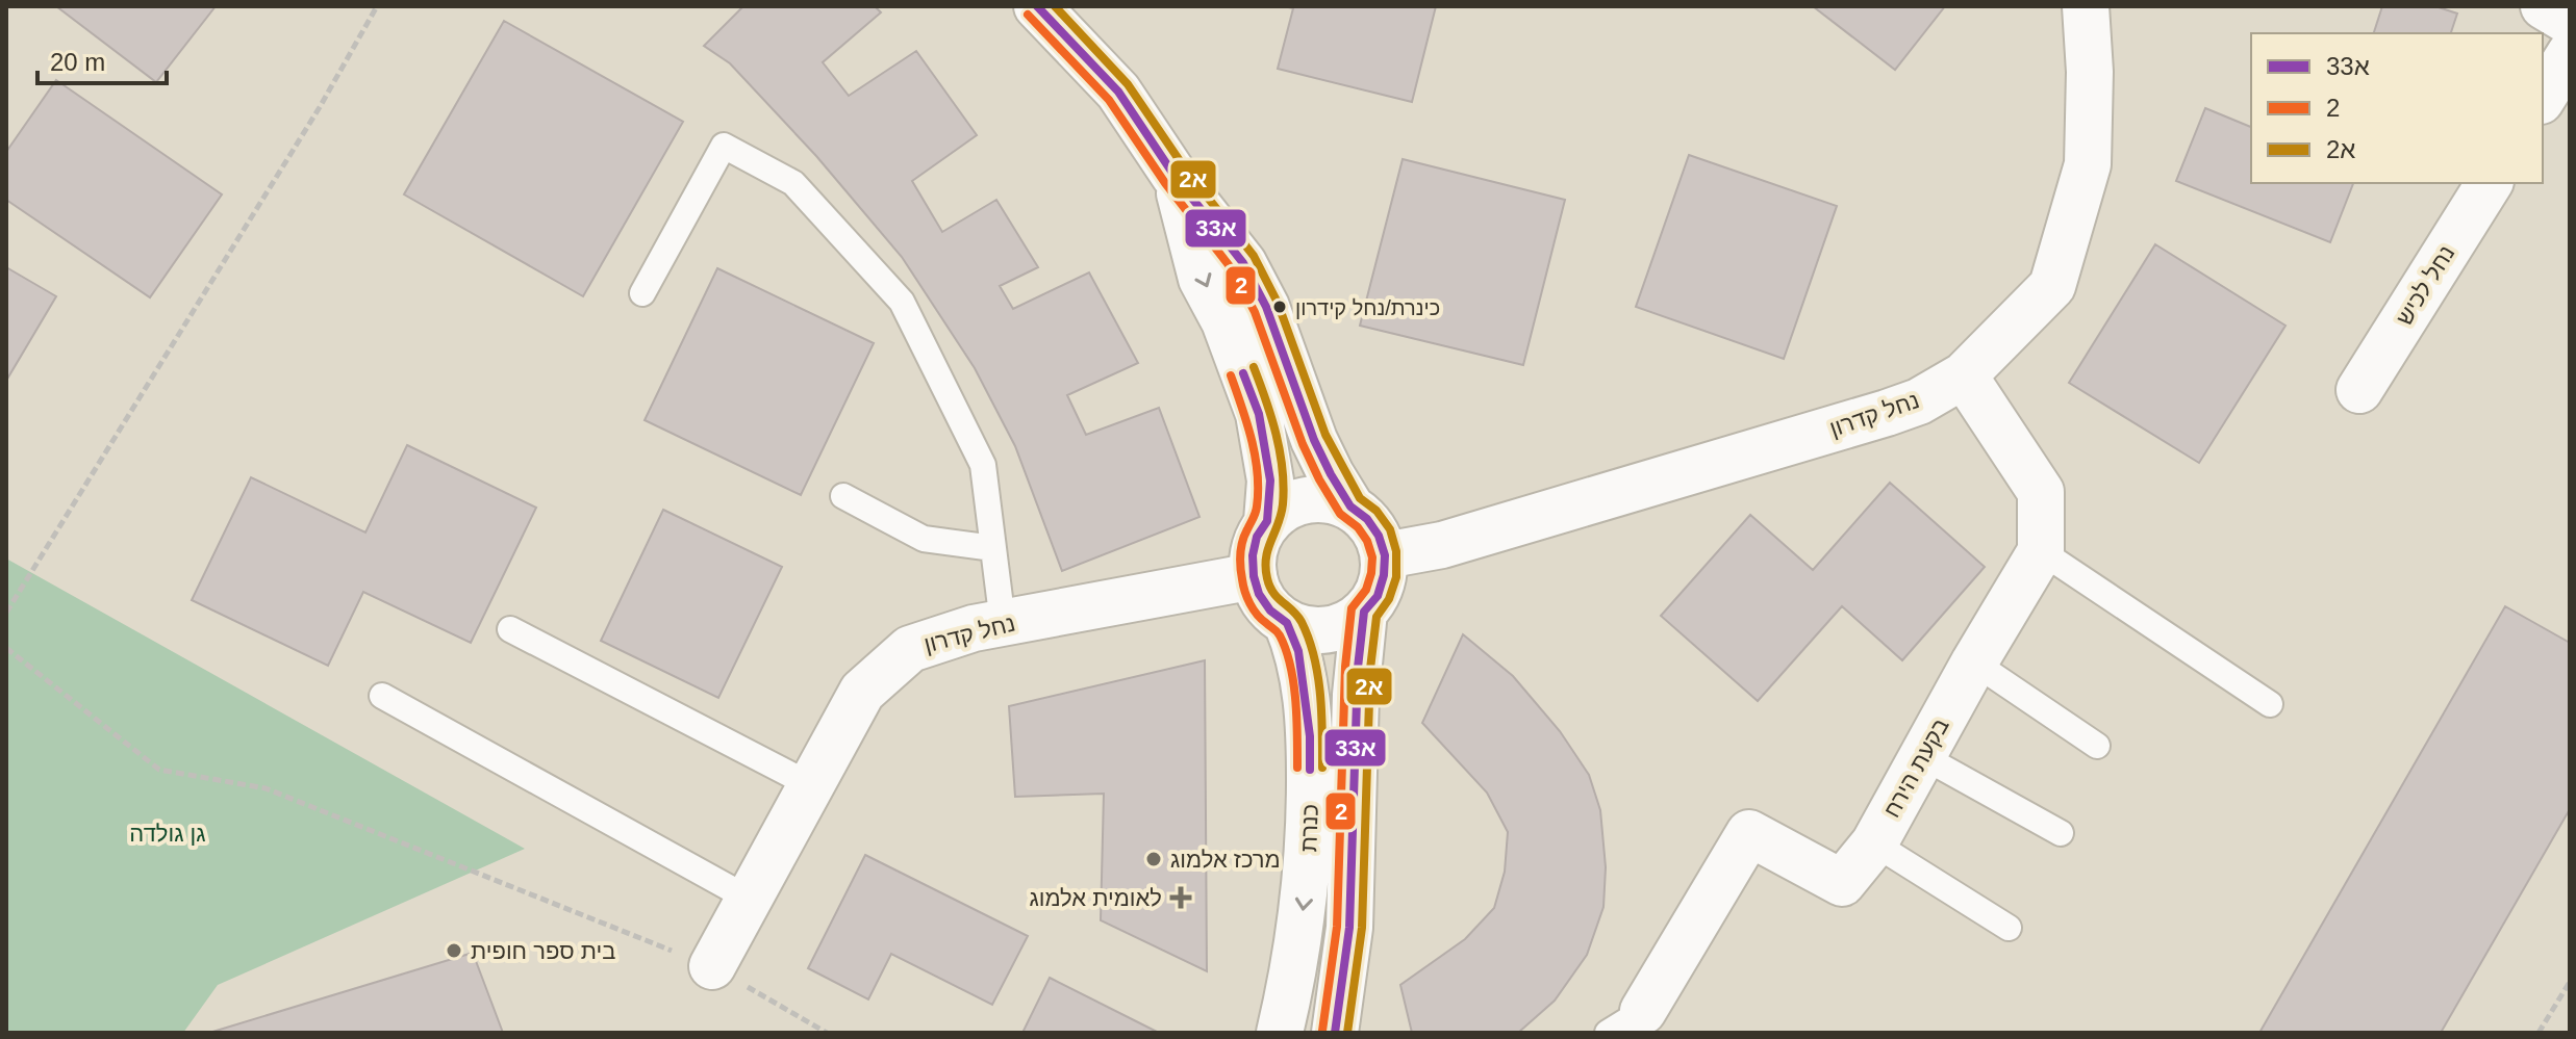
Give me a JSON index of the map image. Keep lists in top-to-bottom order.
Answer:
{
  "streets": {
    "street": [
      "נחל לכיש",
      "נחל קדרון",
      "בקעת הירח",
      "כנרת"
    ]
  },
  "crossings": [
    ["נחל קדרון", "כנרת"]
  ],
  "parks": ["גן גולדה"],
  "places": {
    "other": ["כינרת/נחל קידרון", "מרכז אלמוג", "בית ספר חופית"],
    "health": ["לאומית אלמוג"]
  },
  "lines": ["transit line 33א", "transit line 2א", "transit line 2"],
  "legend": ["33א", "2", "2א"],
  "scale_bar": "20 m"
}
